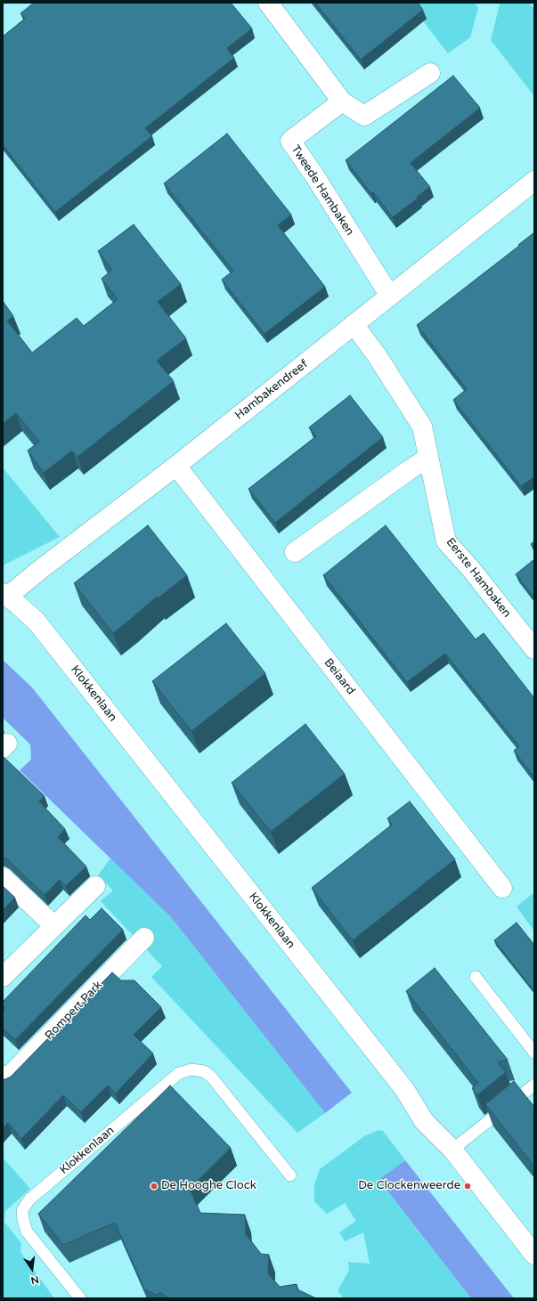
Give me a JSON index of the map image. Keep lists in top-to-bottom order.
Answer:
{
  "streets": {
    "street": [
      "Tweede Hambaken",
      "Hambakendreef",
      "Eerste Hambaken",
      "Beiaard",
      "Klokkenlaan",
      "Rompert Park"
    ]
  },
  "crossings": [
    ["Tweede Hambaken", "Hambakendreef"],
    ["Hambakendreef", "Eerste Hambaken"],
    ["Hambakendreef", "Beiaard"],
    ["Hambakendreef", "Klokkenlaan"]
  ],
  "places": ["De Hooghe Clock", "De Clockenweerde"],
  "north": "bottom"
}
